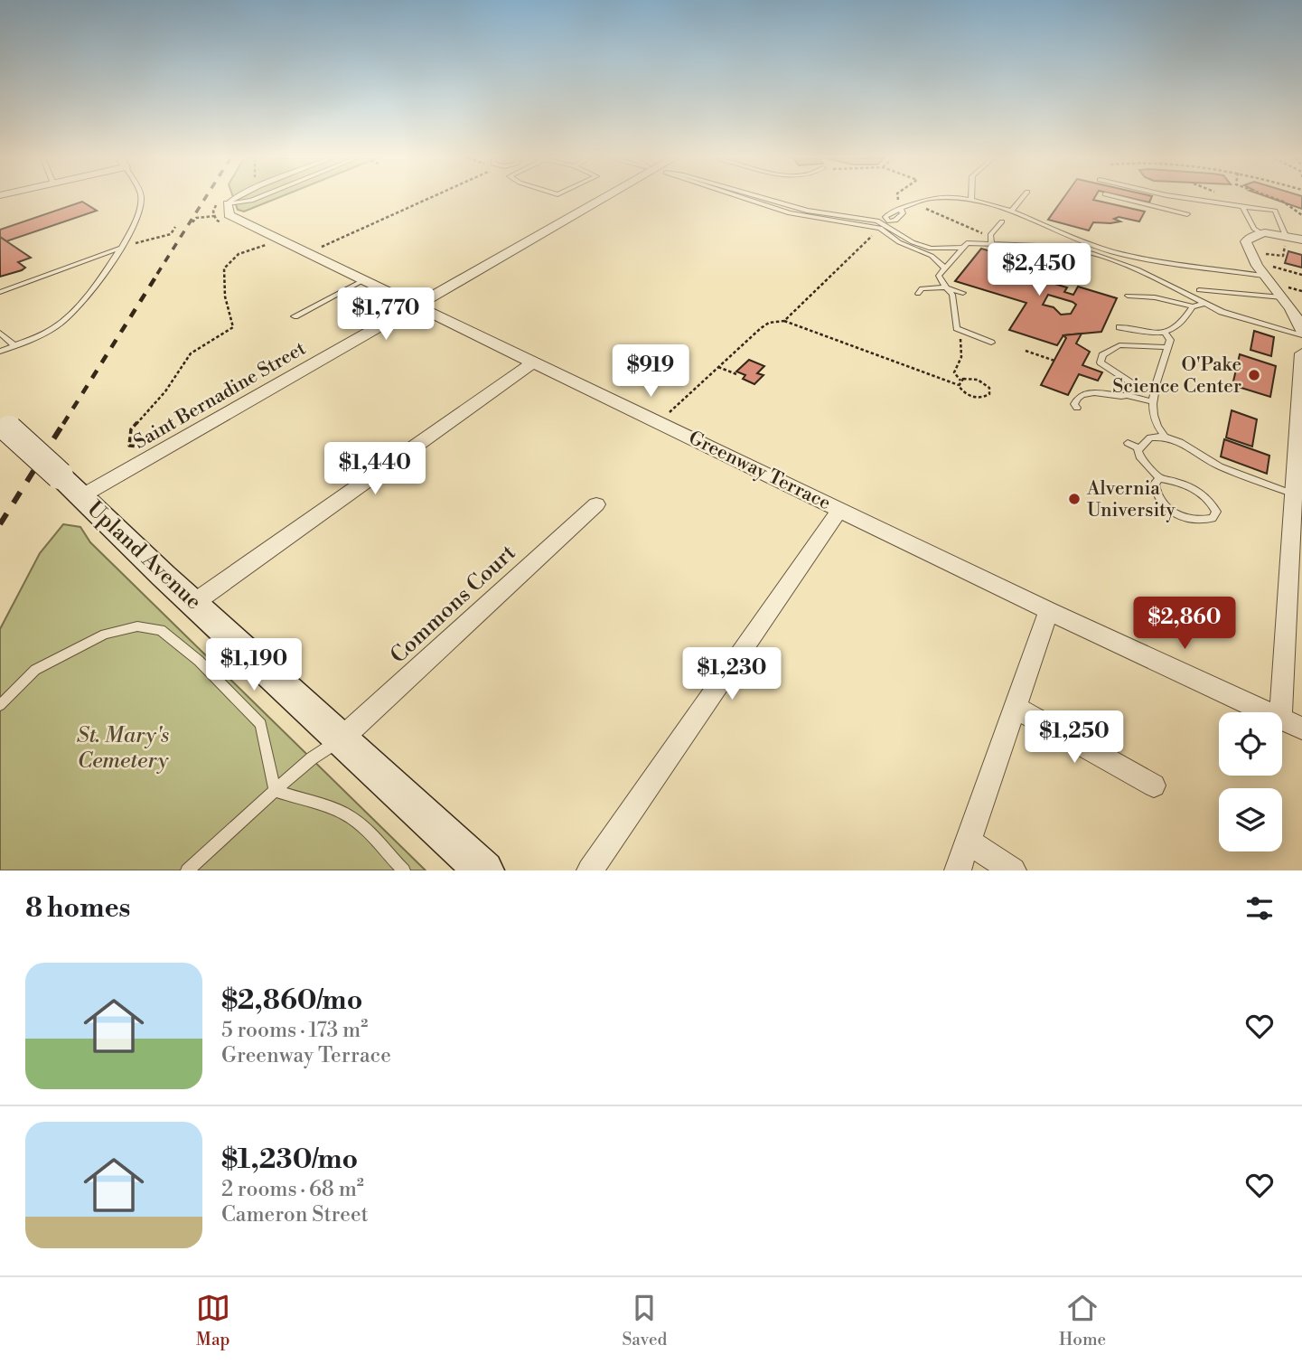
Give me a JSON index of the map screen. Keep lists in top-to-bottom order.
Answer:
{
  "streets": {
    "street": [
      "Saint Bernadine Street",
      "Greenway Terrace",
      "Upland Avenue",
      "Commons Court"
    ]
  },
  "crossings": [
    ["Saint Bernadine Street", "Greenway Terrace"],
    ["Saint Bernadine Street", "Upland Avenue"],
    ["Upland Avenue", "Commons Court"]
  ],
  "parks": ["St. Mary's Cemetery"],
  "places": ["O'Pake Science Center", "Alvernia University"],
  "page": {
    "price": [
      "$2,450",
      "$1,770",
      "$919",
      "$1,440",
      "$2,860",
      "$1,190",
      "$1,230",
      "$1,250"
    ],
    "heading": "8 homes",
    "list": [
      {
        "name": "$2,860/mo",
        "note": "5 rooms · 173 m² · Greenway Terrace"
      },
      {
        "name": "$1,230/mo",
        "note": "2 rooms · 68 m² · Cameron Street"
      }
    ],
    "tabs": ["Map", "Saved", "Home"]
  }
}
